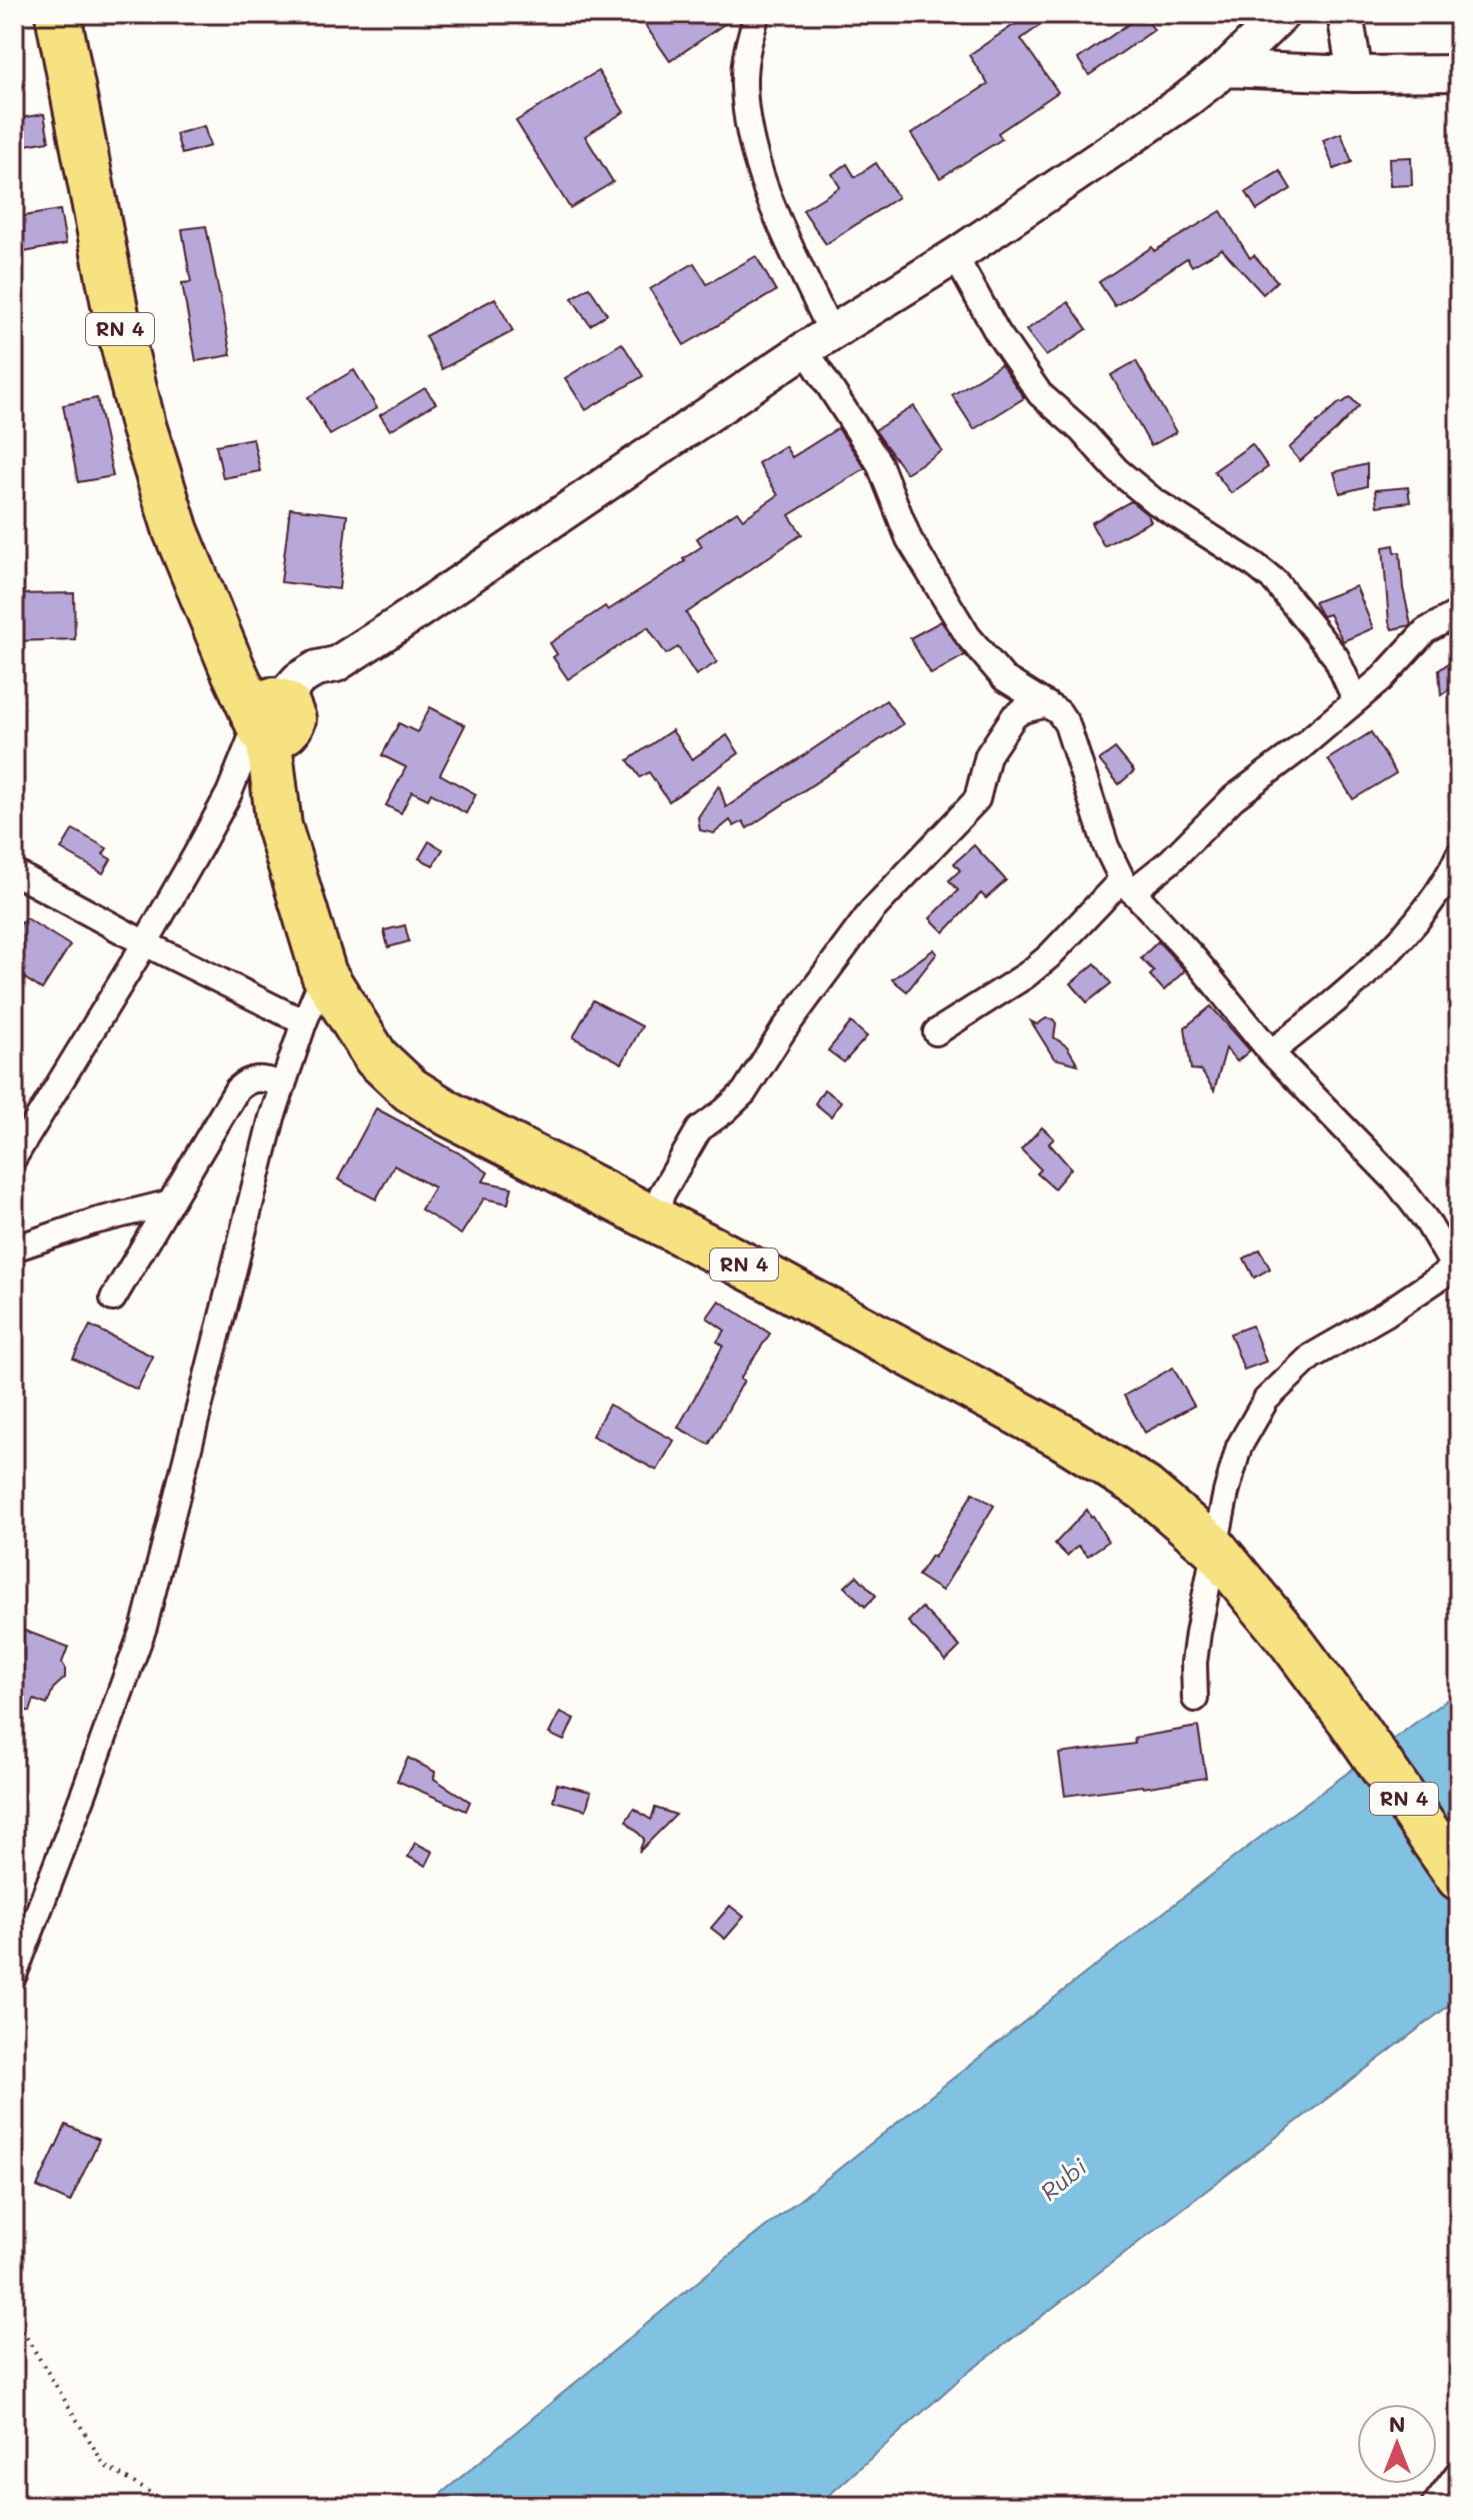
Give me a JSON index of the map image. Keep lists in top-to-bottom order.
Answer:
{
  "streets": {
    "highway": ["RN 4"]
  },
  "water": ["Rubi"],
  "north": "top"
}
